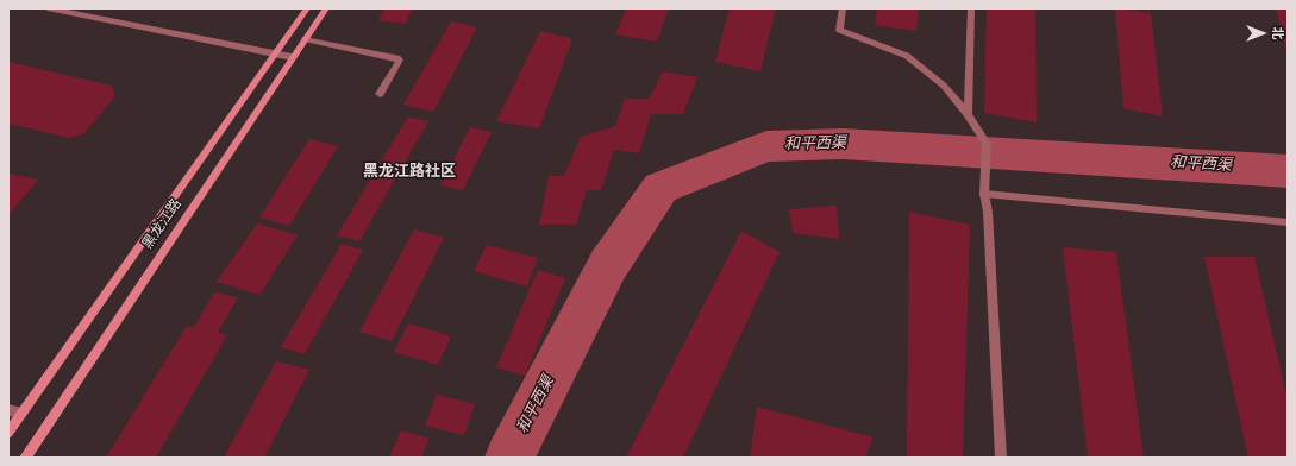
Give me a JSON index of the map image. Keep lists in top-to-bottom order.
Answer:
{
  "streets": {
    "main road": ["黑龙江路"]
  },
  "districts": ["黑龙江路社区"],
  "water": ["和平西渠"],
  "north": "right"
}
